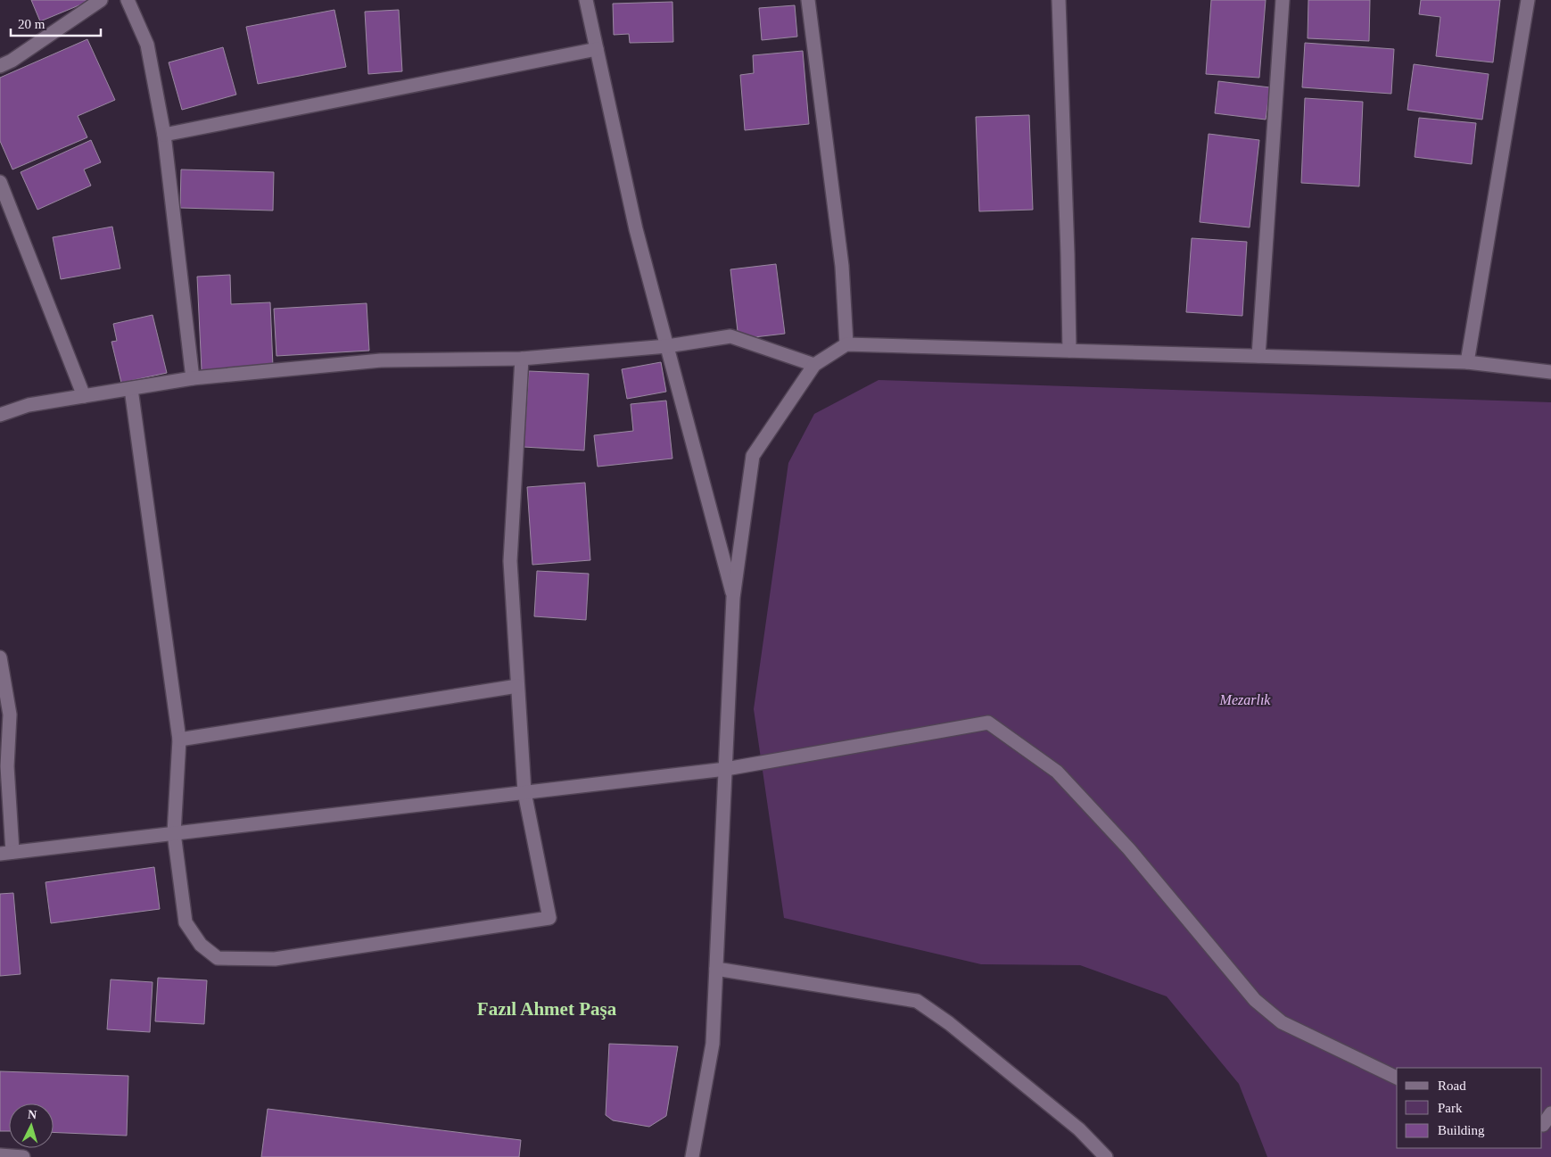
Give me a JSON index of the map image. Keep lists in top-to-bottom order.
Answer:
{
  "districts": ["Fazıl Ahmet Paşa"],
  "parks": ["Mezarlık"],
  "legend": ["Road", "Park", "Building"],
  "scale_bar": "20 m",
  "north": "top"
}
